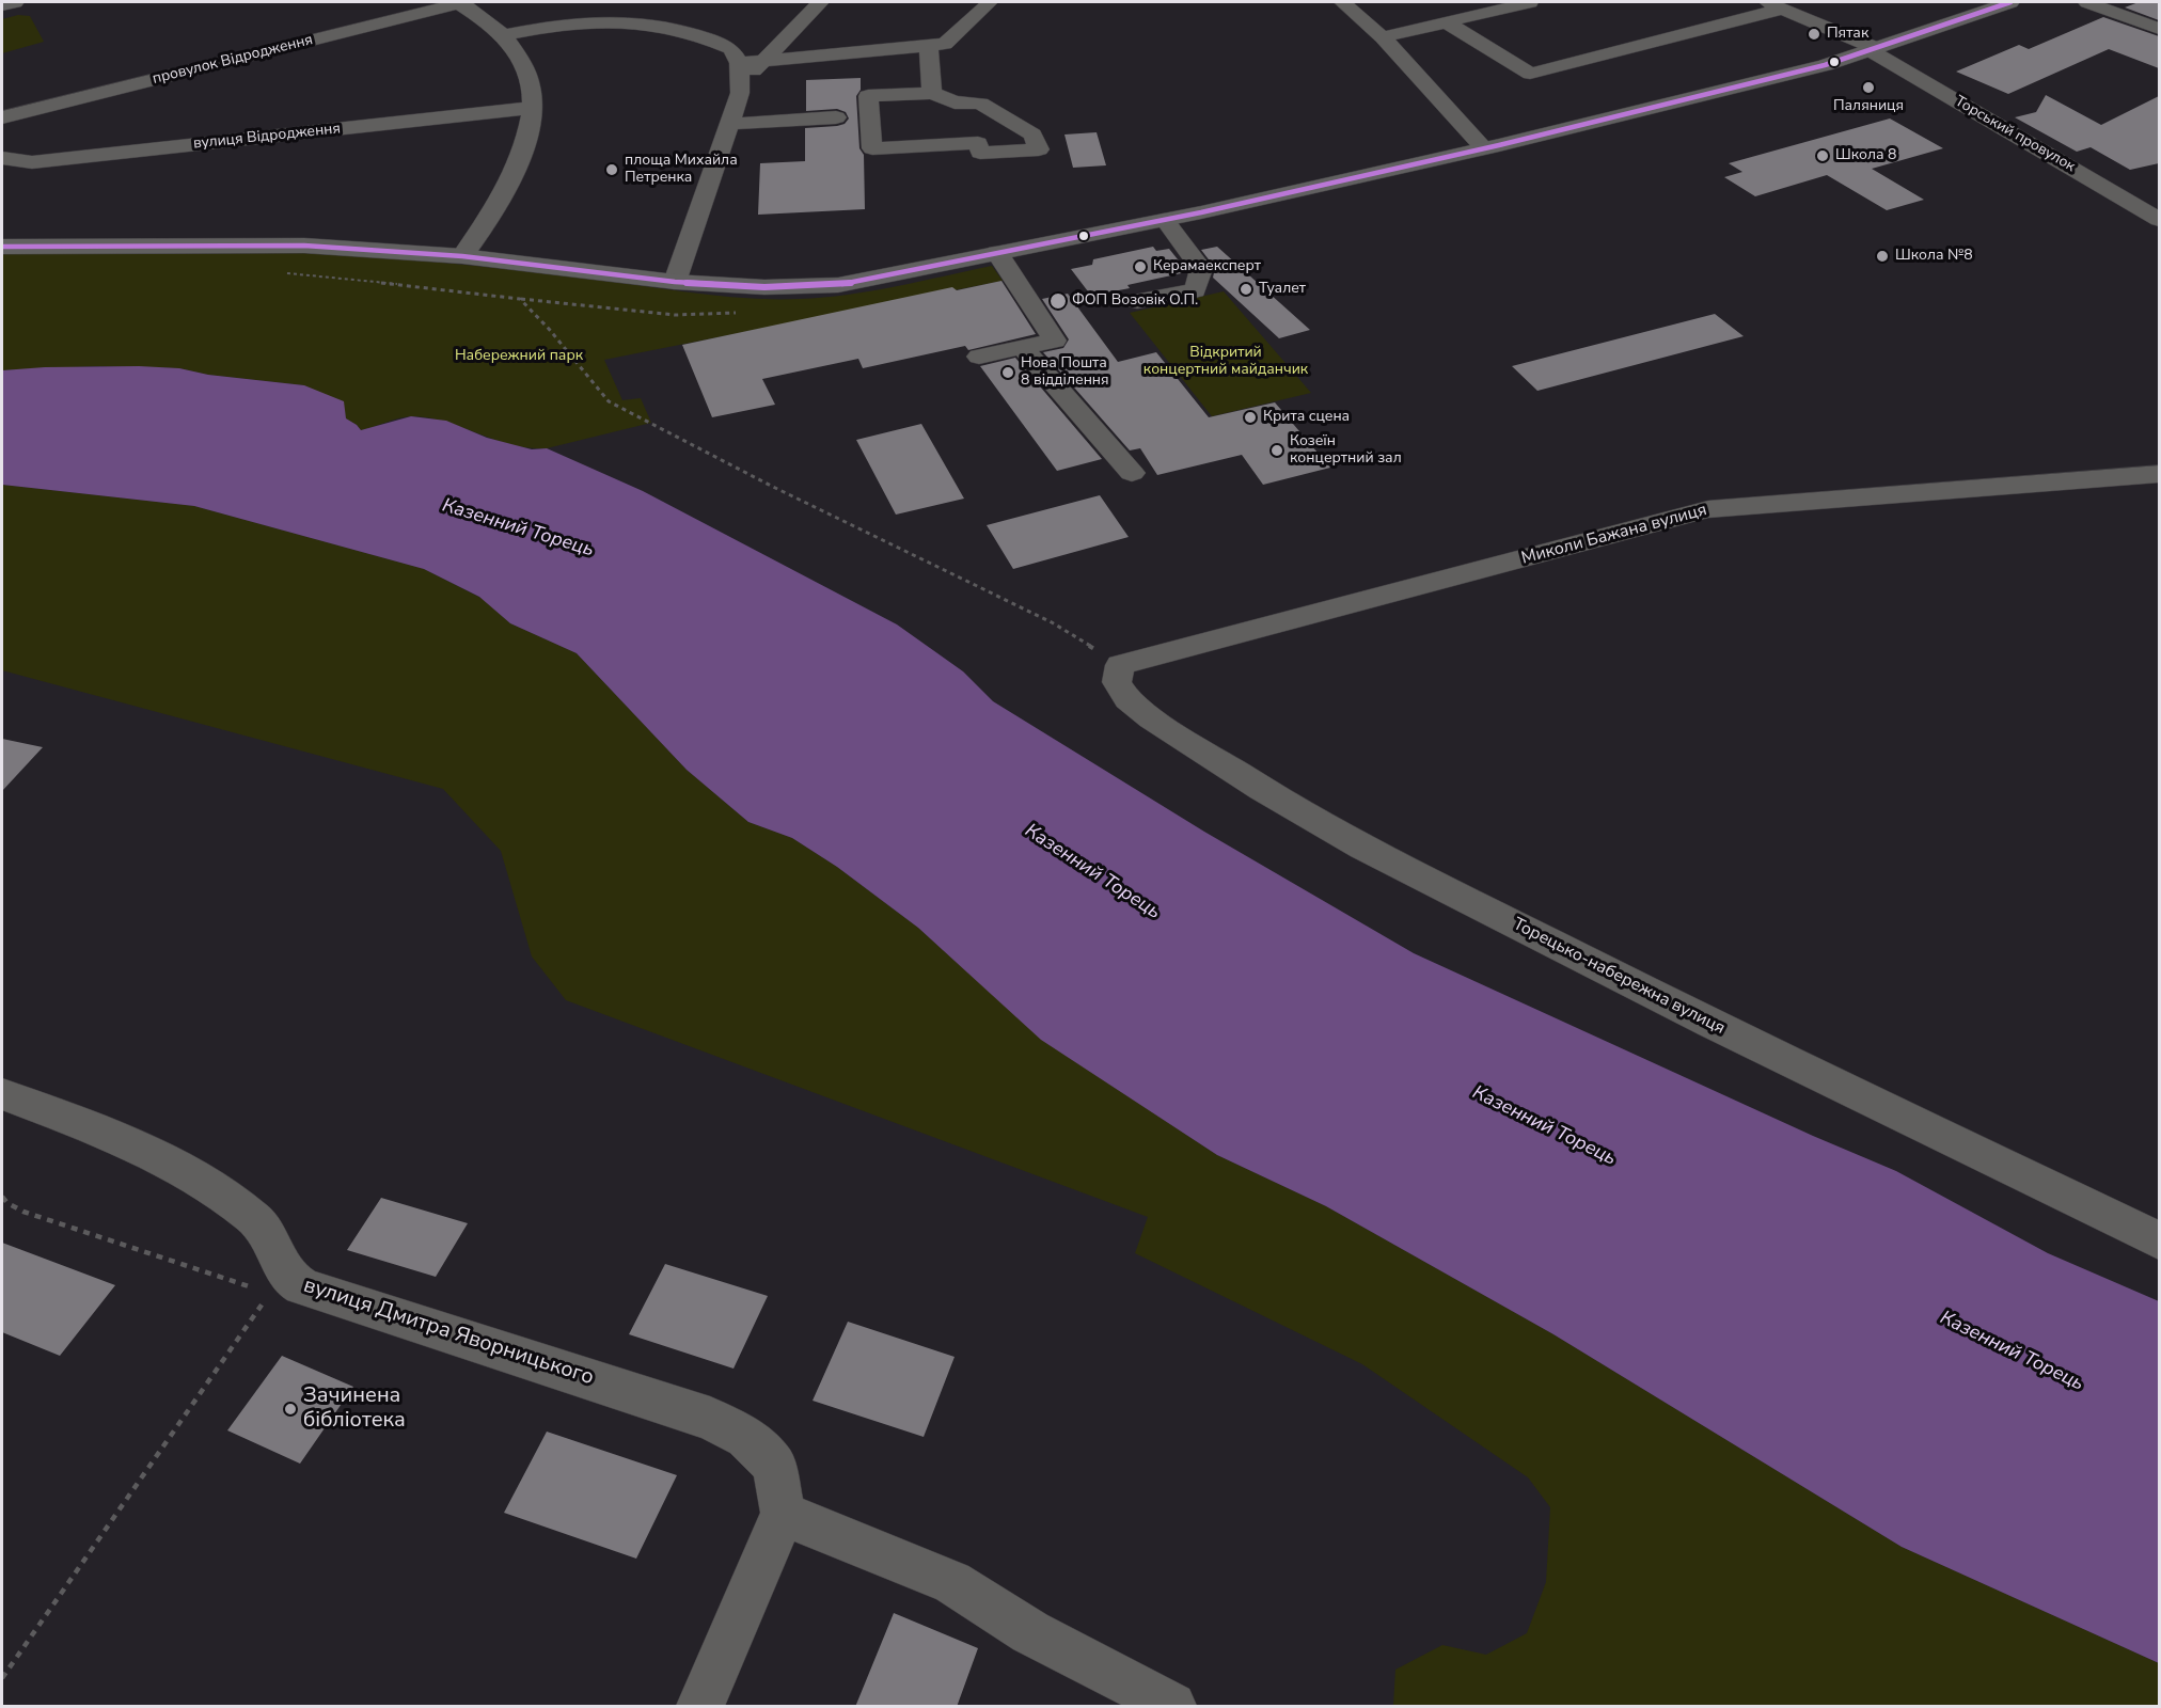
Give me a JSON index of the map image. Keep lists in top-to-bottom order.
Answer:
{
  "streets": {
    "street": [
      "провулок Відродження",
      "Торський провулок",
      "вулиця Відродження",
      "Миколи Бажана вулиця",
      "Торецько-набережна вулиця",
      "вулиця Дмитра Яворницького"
    ]
  },
  "crossings": [
    ["Миколи Бажана вулиця", "Торецько-набережна вулиця"]
  ],
  "water": ["Казенний Торець"],
  "parks": ["Відкритий концертний майданчик", "Набережний парк"],
  "places": [
    "Пятак",
    "Паляниця",
    "Школа 8",
    "площа Михайла Петренка",
    "Школа №8",
    "Керамаексперт",
    "Туалет",
    "ФОП Возовік О.П.",
    "Нова Пошта 8 відділення",
    "Крита сцена",
    "Козеїн концертний зал",
    "Зачинена бібліотека"
  ]
}
